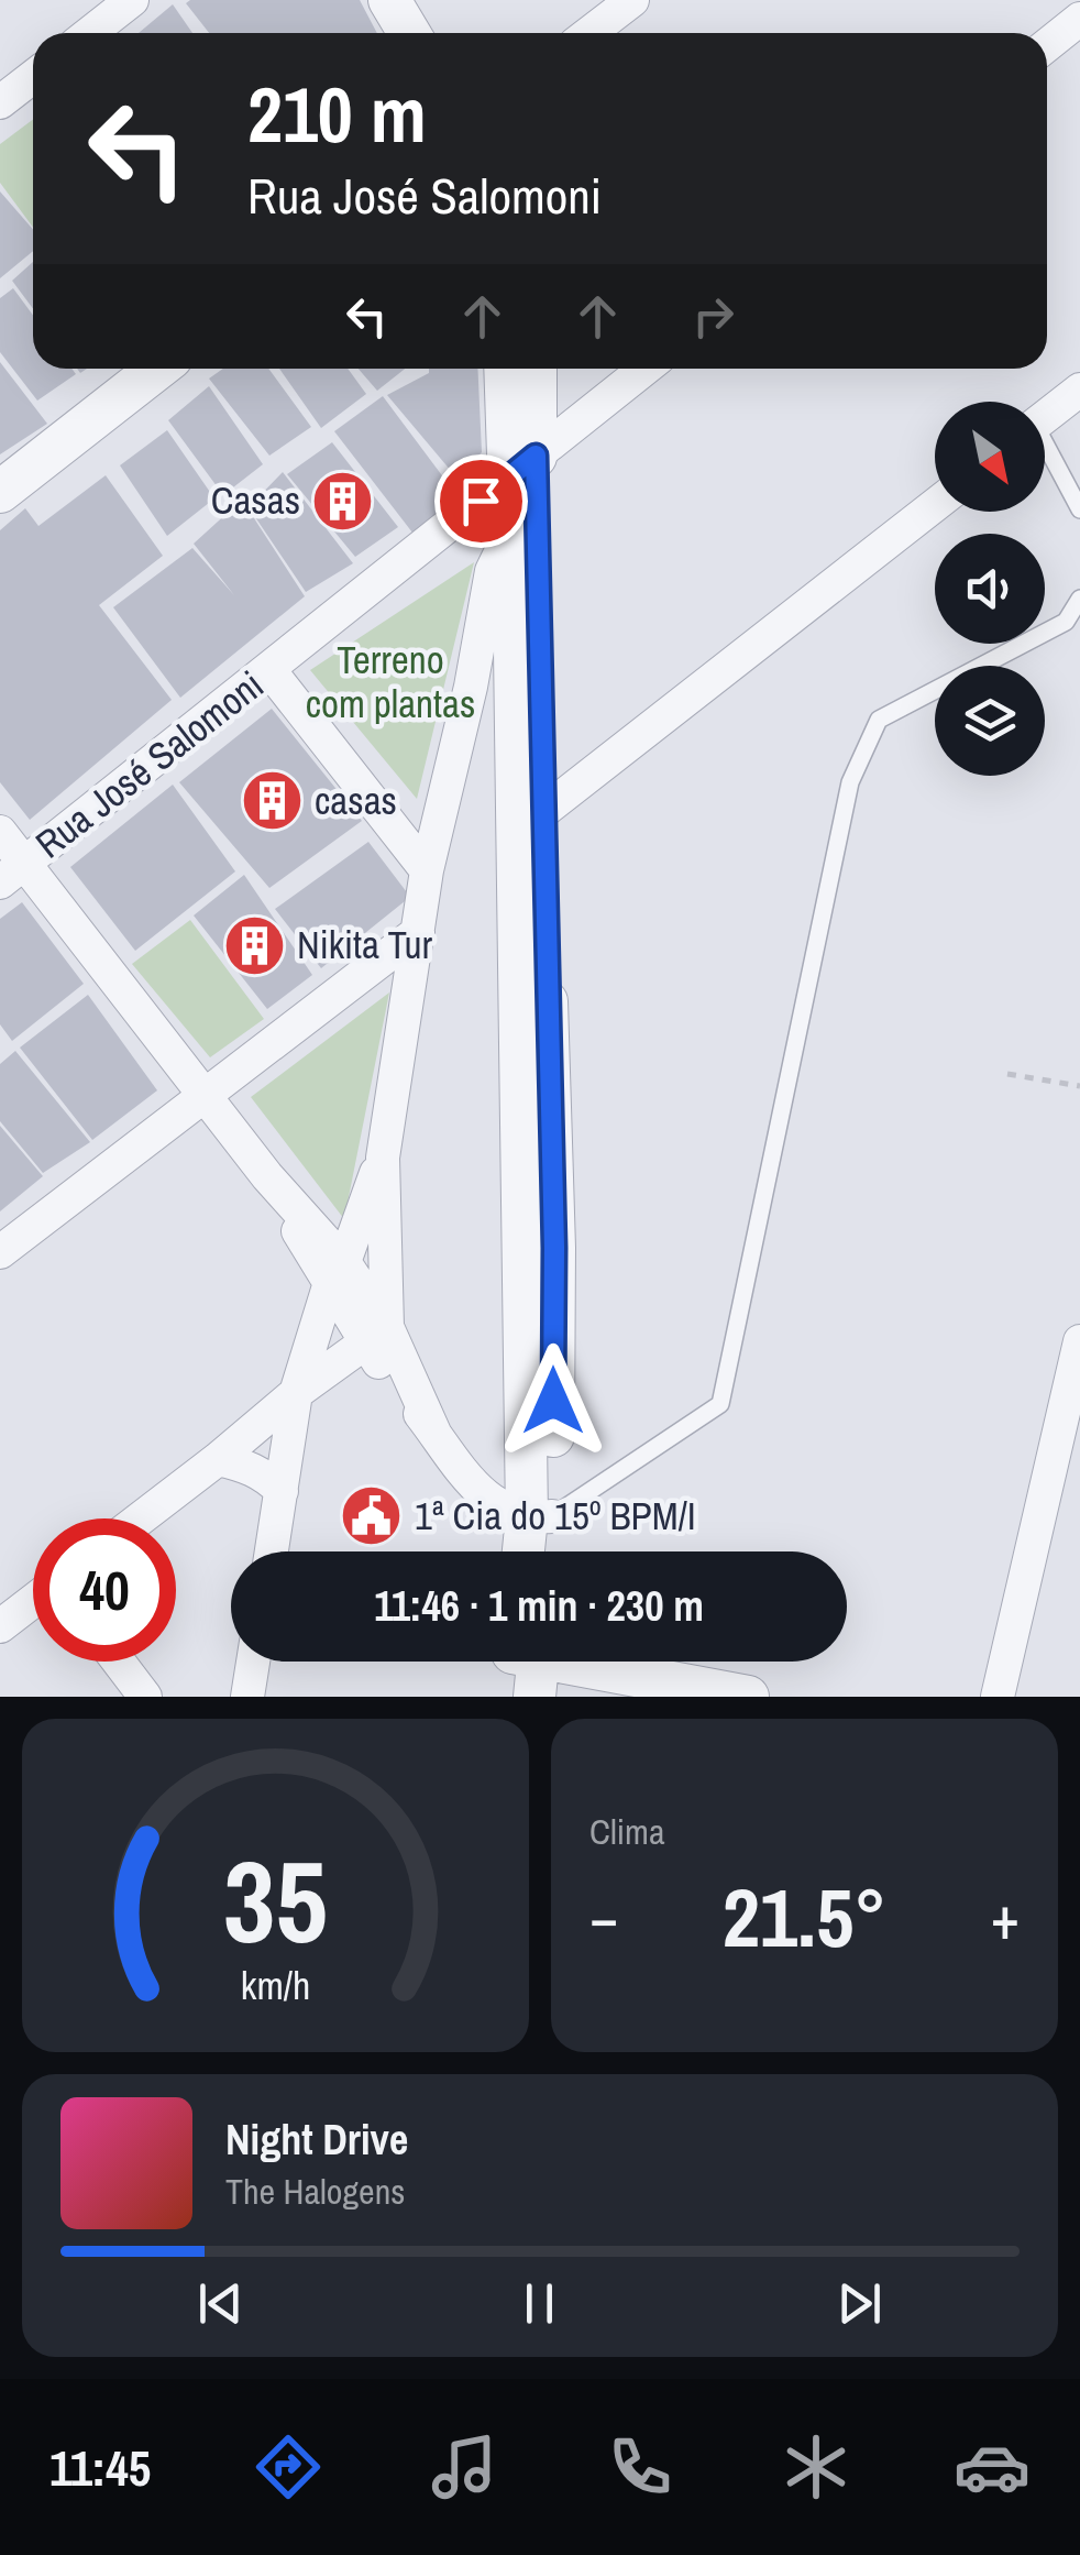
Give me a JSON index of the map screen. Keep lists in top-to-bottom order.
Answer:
{
  "streets": {
    "street": ["Rua José Salomoni"]
  },
  "parks": ["Terreno com plantas"],
  "places": {
    "building": ["Casas", "casas", "Nikita Tur"],
    "public building": ["1ª Cia do 15º BPM/I"]
  },
  "north": "bottom right",
  "page": {
    "turn": ["210 m", "Rua José Salomoni"],
    "limit": "40",
    "trip": "11:46 · 1 min · 230 m",
    "tile": "Clima",
    "heat": ["−", "21.5°", "+"],
    "song": ["Night Drive", "The Halogens"],
    "tabs": "11:45",
    "gauge": ["35", "km/h"]
  }
}
